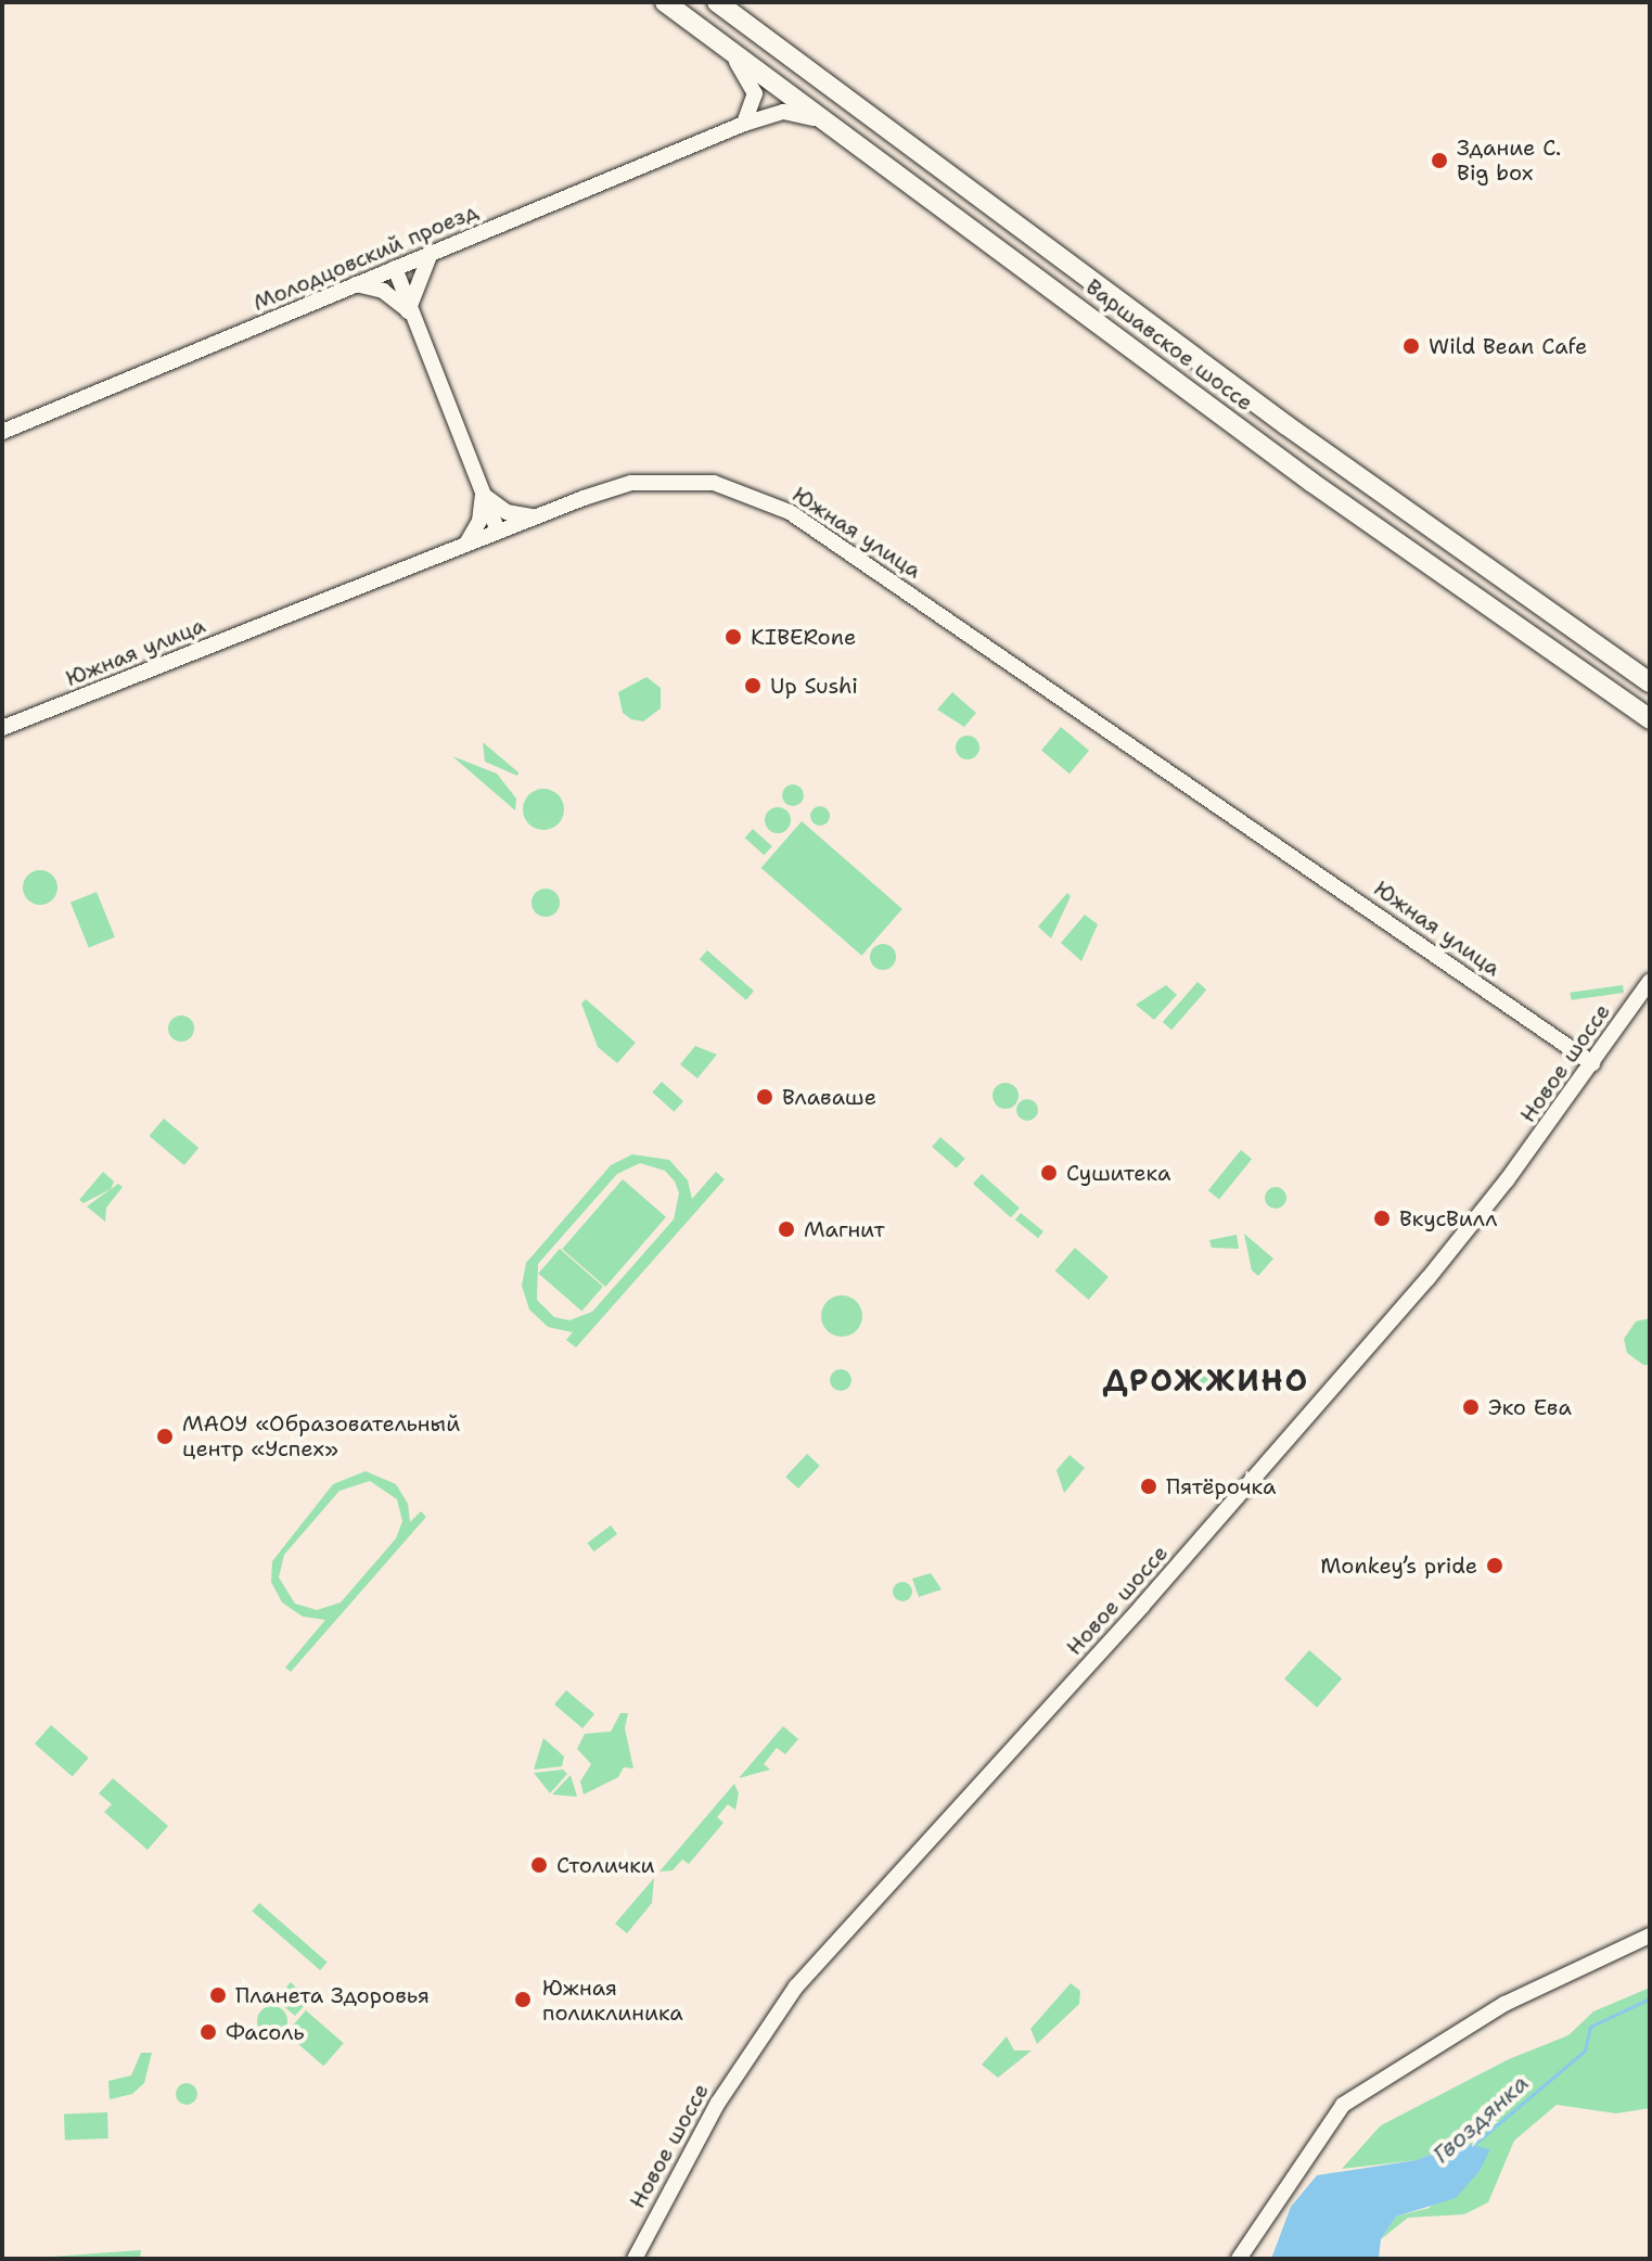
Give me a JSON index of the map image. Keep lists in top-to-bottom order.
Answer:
{
  "streets": {
    "main road": ["Варшавское шоссе"],
    "street": ["Молодцовский проезд", "Южная улица", "Новое шоссе"]
  },
  "crossings": [
    ["Молодцовский проезд", "Варшавское шоссе"],
    ["Южная улица", "Новое шоссе"]
  ],
  "districts": ["ДРОЖЖИНО"],
  "water": ["Гвоздянка"],
  "places": [
    "Здание C. Big box",
    "Wild Bean Cafe",
    "KIBERone",
    "Up Sushi",
    "Влаваше",
    "Сушитека",
    "ВкусВилл",
    "Магнит",
    "Эко Ева",
    "МАОУ «Образовательный центр «Успех»",
    "Пятёрочка",
    "Monkey’s pride",
    "Столички",
    "Планета Здоровья",
    "Южная поликлиника",
    "Фасоль"
  ]
}
